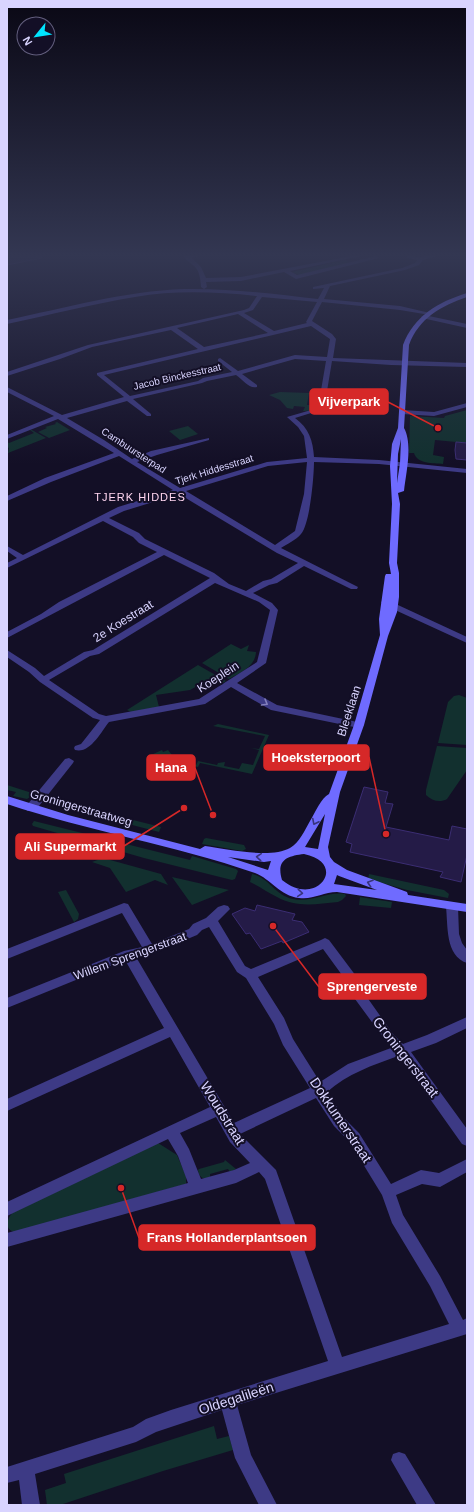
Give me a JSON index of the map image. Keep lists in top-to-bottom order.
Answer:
{
  "streets": {
    "street": [
      "Jacob Binckesstraat",
      "Cambuursterpad",
      "Tjerk Hiddesstraat",
      "2e Koestraat",
      "Koeplein",
      "Bleeklaan",
      "Groningerstraatweg",
      "Willem Sprengerstraat",
      "Groningerstraat",
      "Woudstraat",
      "Dokkumerstraat",
      "Oldegalileën"
    ]
  },
  "crossings": [
    ["Jacob Binckesstraat", "Cambuursterpad"],
    ["Jacob Binckesstraat", "Bleeklaan"],
    ["Cambuursterpad", "Tjerk Hiddesstraat"],
    ["Tjerk Hiddesstraat", "Bleeklaan"],
    ["Bleeklaan", "Groningerstraatweg"],
    ["Willem Sprengerstraat", "Woudstraat"],
    ["Willem Sprengerstraat", "Dokkumerstraat"],
    ["Groningerstraat", "Dokkumerstraat"],
    ["Woudstraat", "Oldegalileën"],
    ["Dokkumerstraat", "Oldegalileën"]
  ],
  "districts": ["TJERK HIDDES"],
  "places": [
    "Vijverpark",
    "Ali Supermarkt",
    "Hana",
    "Hoeksterpoort",
    "Sprengerveste",
    "Frans Hollanderplantsoen"
  ],
  "north": "bottom left"
}
